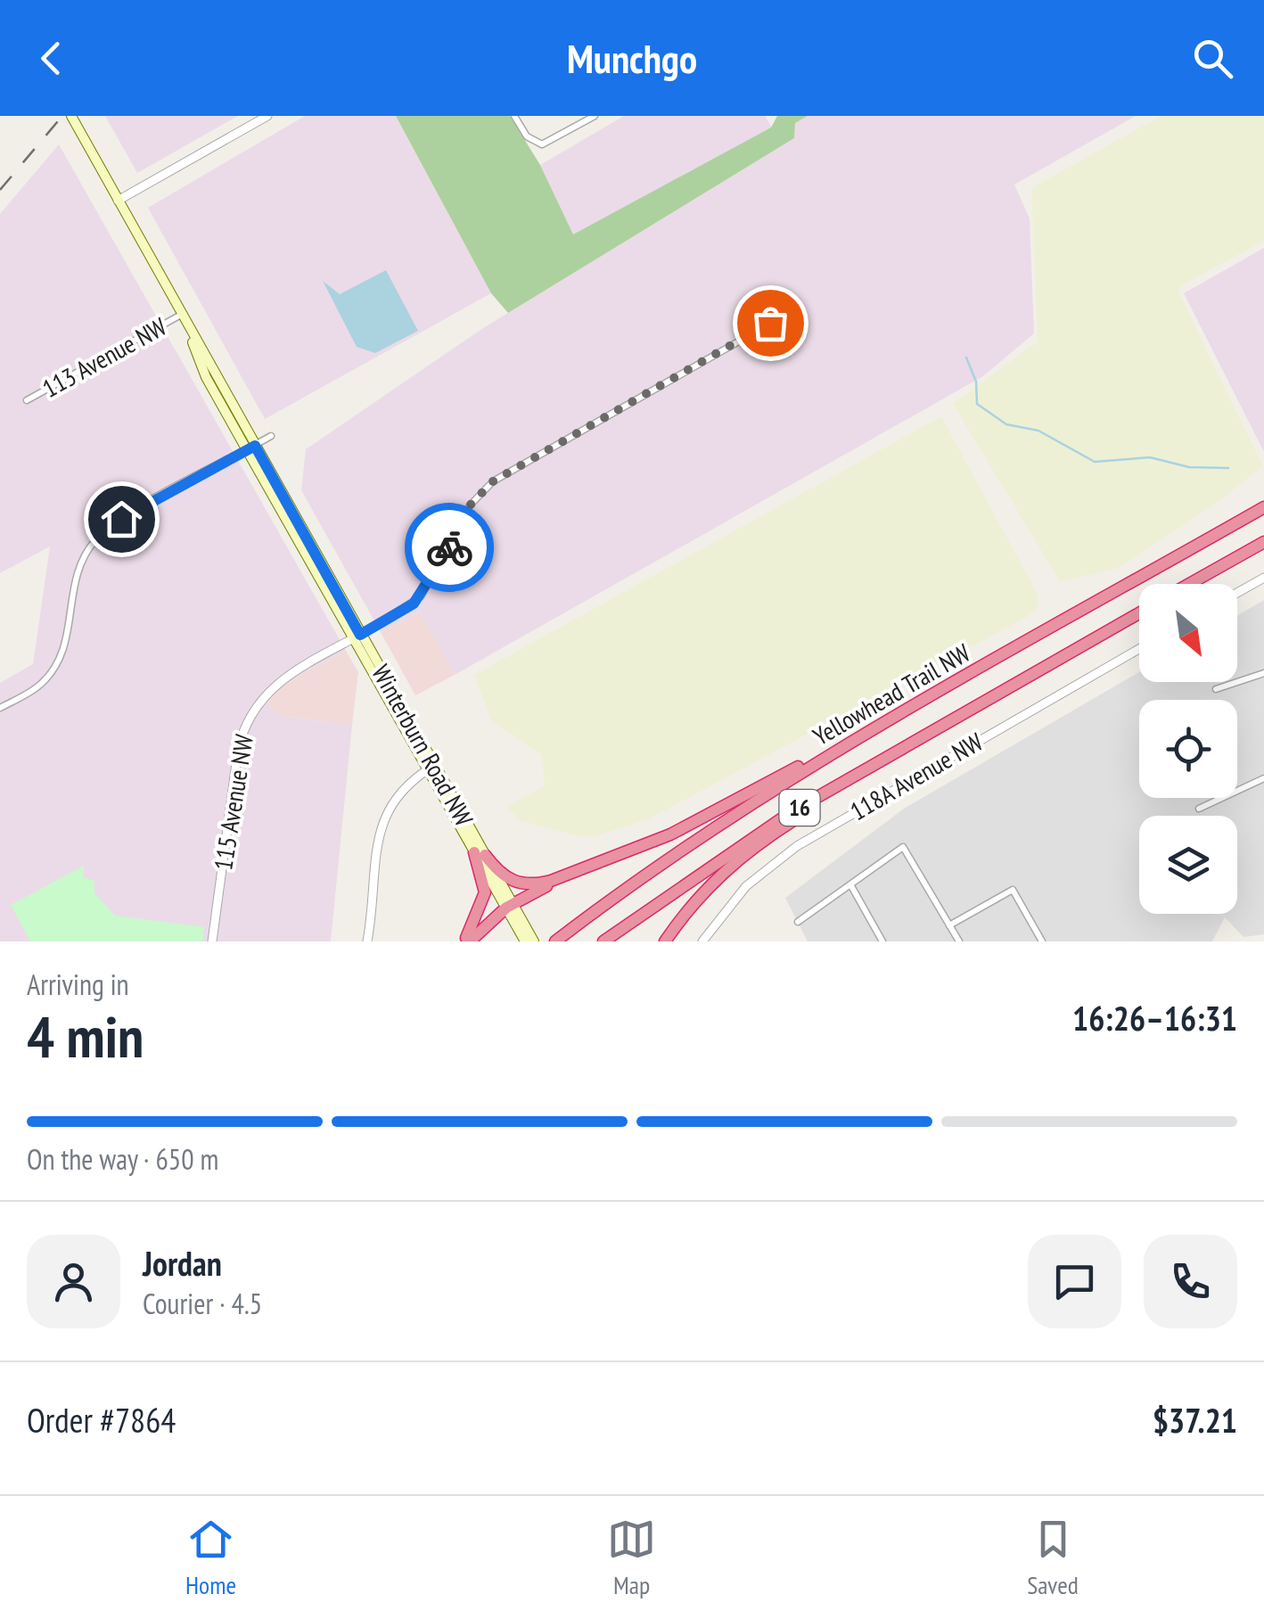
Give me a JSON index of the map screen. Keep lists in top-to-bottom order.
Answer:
{
  "streets": {
    "highway": ["Yellowhead Trail NW", "16"],
    "main road": ["Winterburn Road NW"],
    "street": ["113 Avenue NW", "118A Avenue NW", "115 Avenue NW"]
  },
  "crossings": [
    ["113 Avenue NW", "Winterburn Road NW"],
    ["Winterburn Road NW", "115 Avenue NW"]
  ],
  "north": "bottom right",
  "page": {
    "header": "Munchgo",
    "heading": ["4 min", "Arriving in", "16:26–16:31"],
    "panel": [
      "Jordan",
      "Courier · 4.5",
      "Order #7864",
      "$37.21"
    ],
    "bar": "On the way · 650 m",
    "tabs": ["Home", "Map", "Saved"]
  }
}
